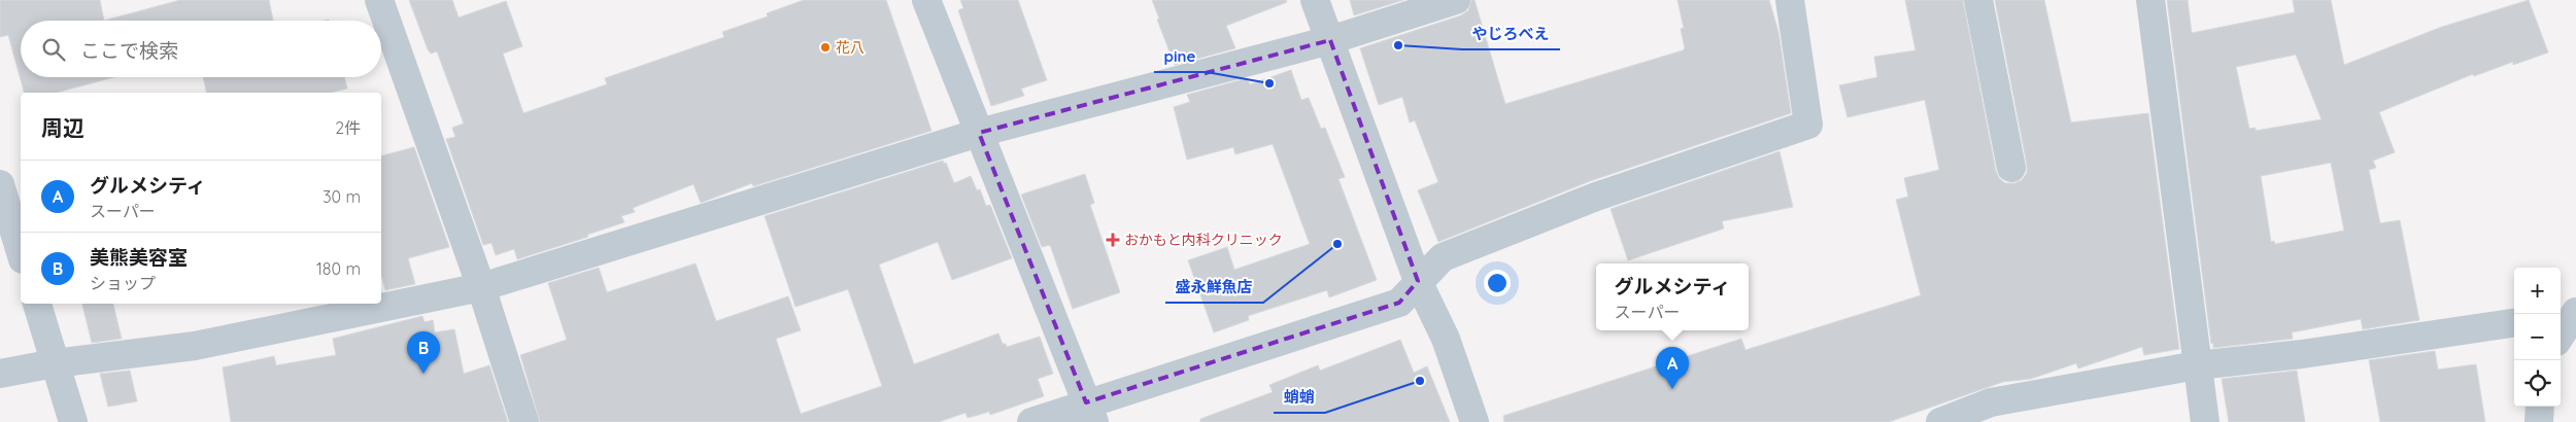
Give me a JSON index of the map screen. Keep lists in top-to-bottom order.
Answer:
{
  "places": {
    "other": [
      "やじろべえ",
      "花八",
      "pine",
      "盛永鮮魚店",
      "蛸蛸"
    ],
    "health": ["おかもと内科クリニック"]
  },
  "page": {
    "search": "ここで検索",
    "heading": ["周辺", "2件"],
    "list": [
      {
        "mark": "A",
        "name": "グルメシティ",
        "note": "スーパー",
        "value": "30 m"
      },
      {
        "mark": "B",
        "name": "美熊美容室",
        "note": "ショップ",
        "value": "180 m"
      }
    ],
    "popup": ["グルメシティ", "スーパー"],
    "map_buttons": ["+", "−"],
    "pins": ["B", "A"]
  }
}
